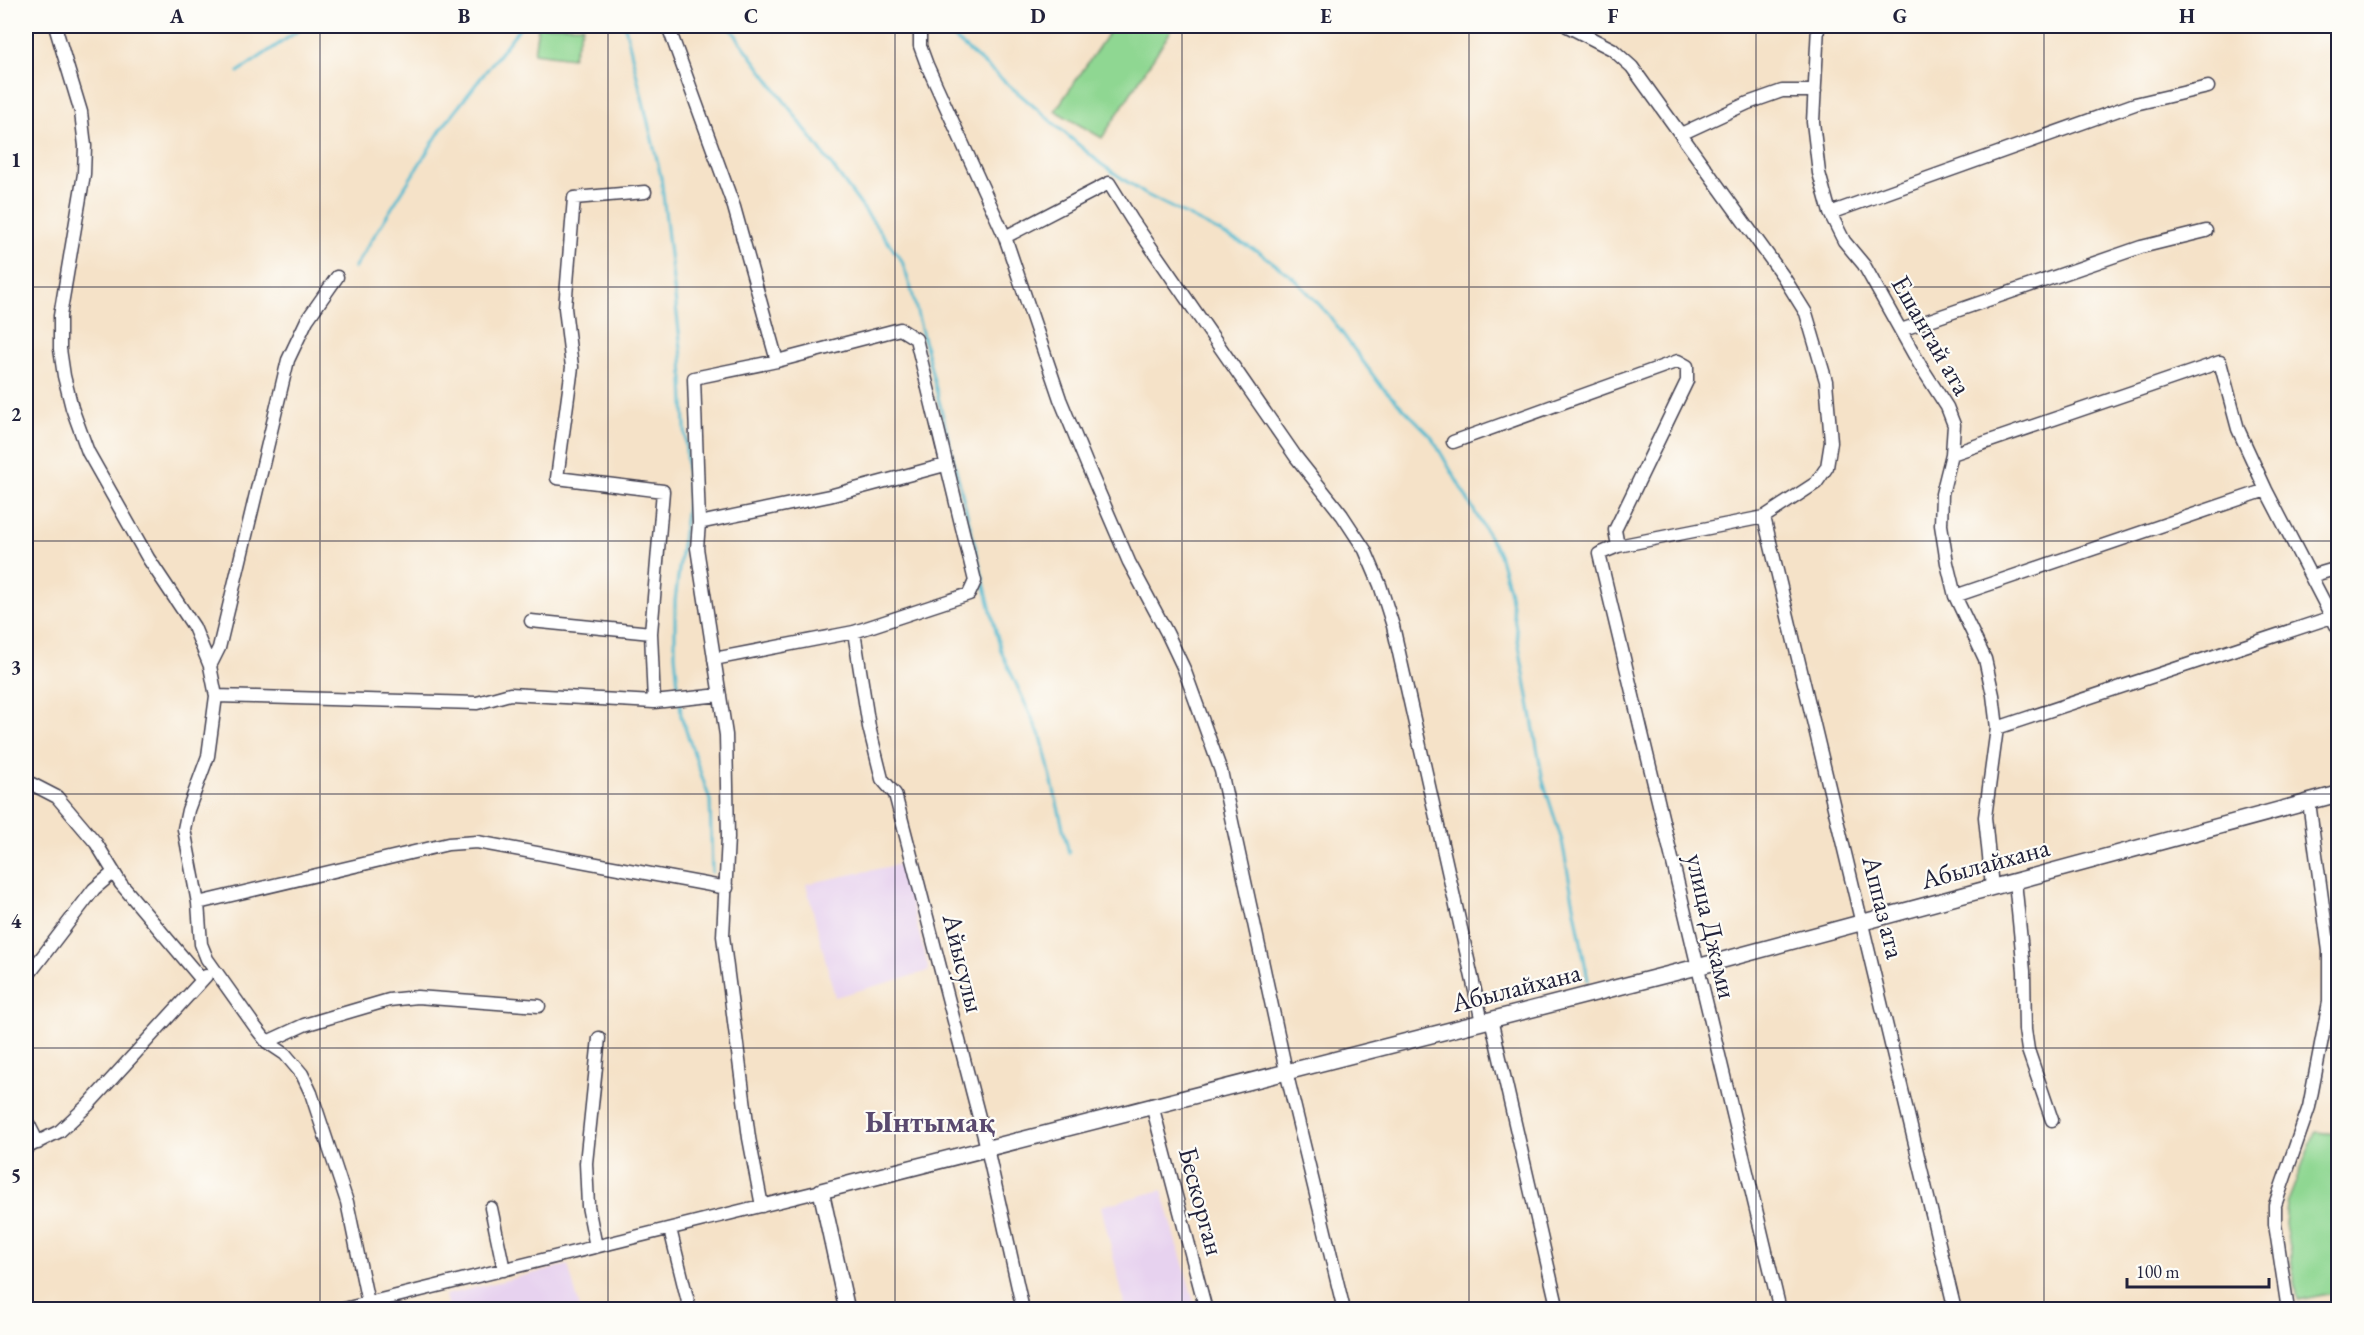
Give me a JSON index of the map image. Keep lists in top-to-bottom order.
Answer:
{
  "streets": {
    "main road": ["Абылайхана"],
    "street": [
      "Ешантай ата",
      "Аппаз ата",
      "улица Джами",
      "Айысулы",
      "Бескорган"
    ]
  },
  "crossings": [
    ["Ешантай ата", "Абылайхана"],
    ["Абылайхана", "Аппаз ата"],
    ["Абылайхана", "улица Джами"],
    ["Абылайхана", "Айысулы"],
    ["Абылайхана", "Бескорган"]
  ],
  "districts": ["Ынтымақ"],
  "scale_bar": "100 m",
  "grid": {
    "columns": [
      "A",
      "B",
      "C",
      "D",
      "E",
      "F",
      "G",
      "H"
    ],
    "rows": [
      "1",
      "2",
      "3",
      "4",
      "5"
    ]
  }
}
